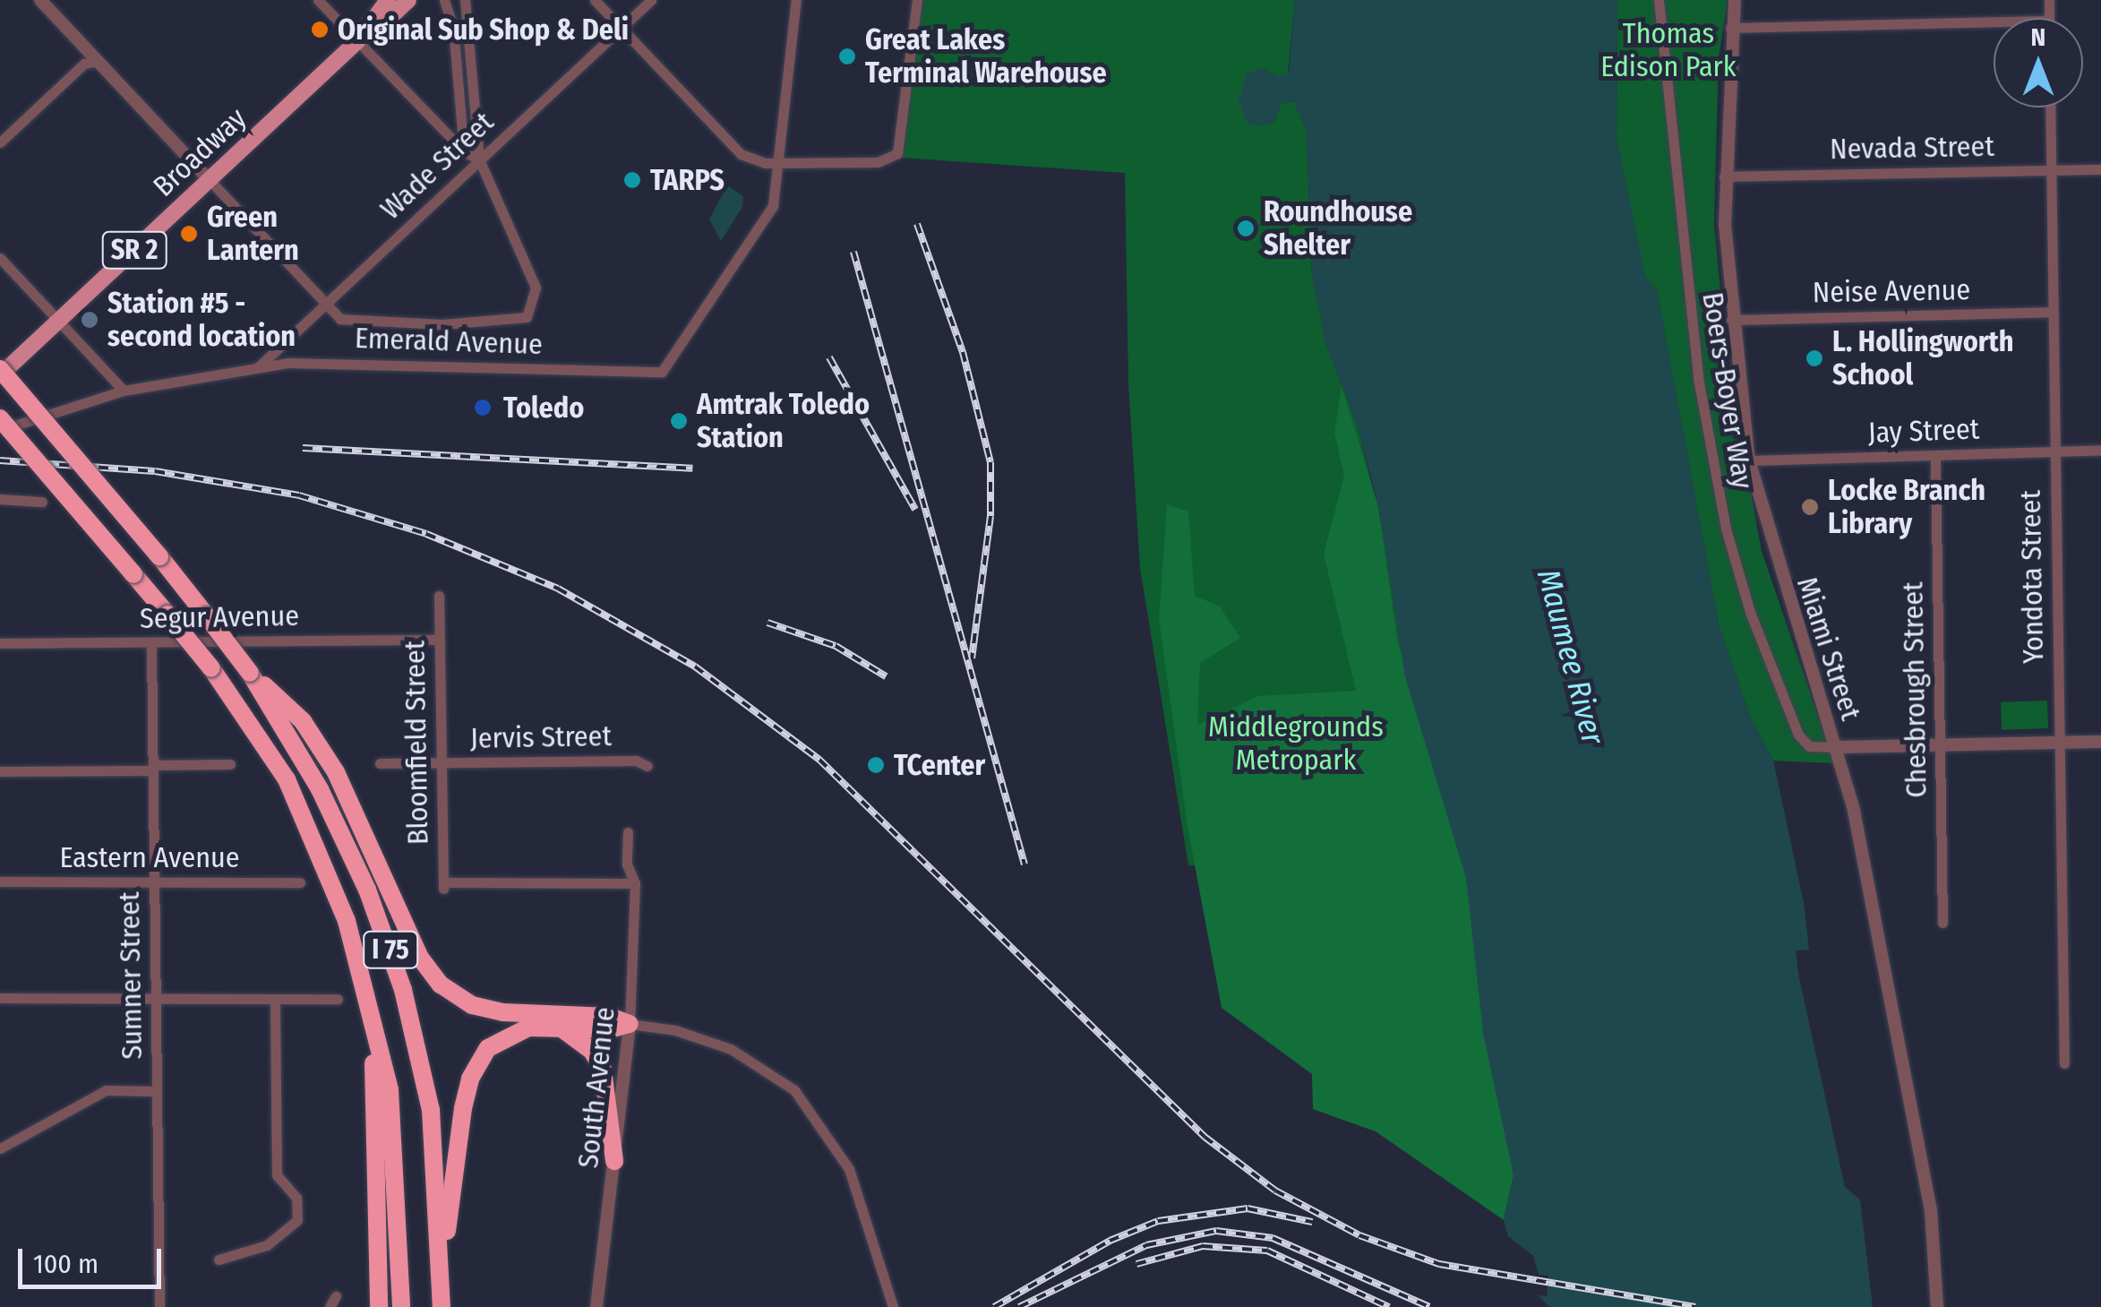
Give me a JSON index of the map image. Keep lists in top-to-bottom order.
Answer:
{
  "streets": {
    "highway": ["I 75"],
    "main road": ["Broadway", "SR 2"],
    "street": [
      "Nevada Street",
      "Wade Street",
      "Neise Avenue",
      "Emerald Avenue",
      "Boers-Boyer Way",
      "Jay Street",
      "Yondota Street",
      "Segur Avenue",
      "Miami Street",
      "Chesbrough Street",
      "Jervis Street",
      "Bloomfield Street",
      "Eastern Avenue",
      "Sumner Street",
      "South Avenue"
    ]
  },
  "crossings": [
    ["Nevada Street", "Yondota Street"],
    ["Nevada Street", "Miami Street"],
    ["Broadway", "I 75"],
    ["Wade Street", "Emerald Avenue"],
    ["Neise Avenue", "Yondota Street"],
    ["Neise Avenue", "Miami Street"],
    ["Boers-Boyer Way", "Miami Street"],
    ["Jay Street", "Yondota Street"],
    ["Jay Street", "Miami Street"],
    ["Jay Street", "Chesbrough Street"],
    ["Segur Avenue", "Bloomfield Street"],
    ["Segur Avenue", "Sumner Street"],
    ["Jervis Street", "Bloomfield Street"],
    ["Bloomfield Street", "South Avenue"],
    ["Eastern Avenue", "Sumner Street"]
  ],
  "water": ["Maumee River"],
  "parks": ["Thomas Edison Park", "Middlegrounds Metropark"],
  "places": [
    "Original Sub Shop & Deli",
    "Great Lakes Terminal Warehouse",
    "TARPS",
    "Roundhouse Shelter",
    "Green Lantern",
    "Station #5 - second location",
    "L. Hollingworth School",
    "Toledo",
    "Amtrak Toledo Station",
    "Locke Branch Library",
    "TCenter"
  ],
  "scale_bar": "100 m",
  "north": "top"
}
